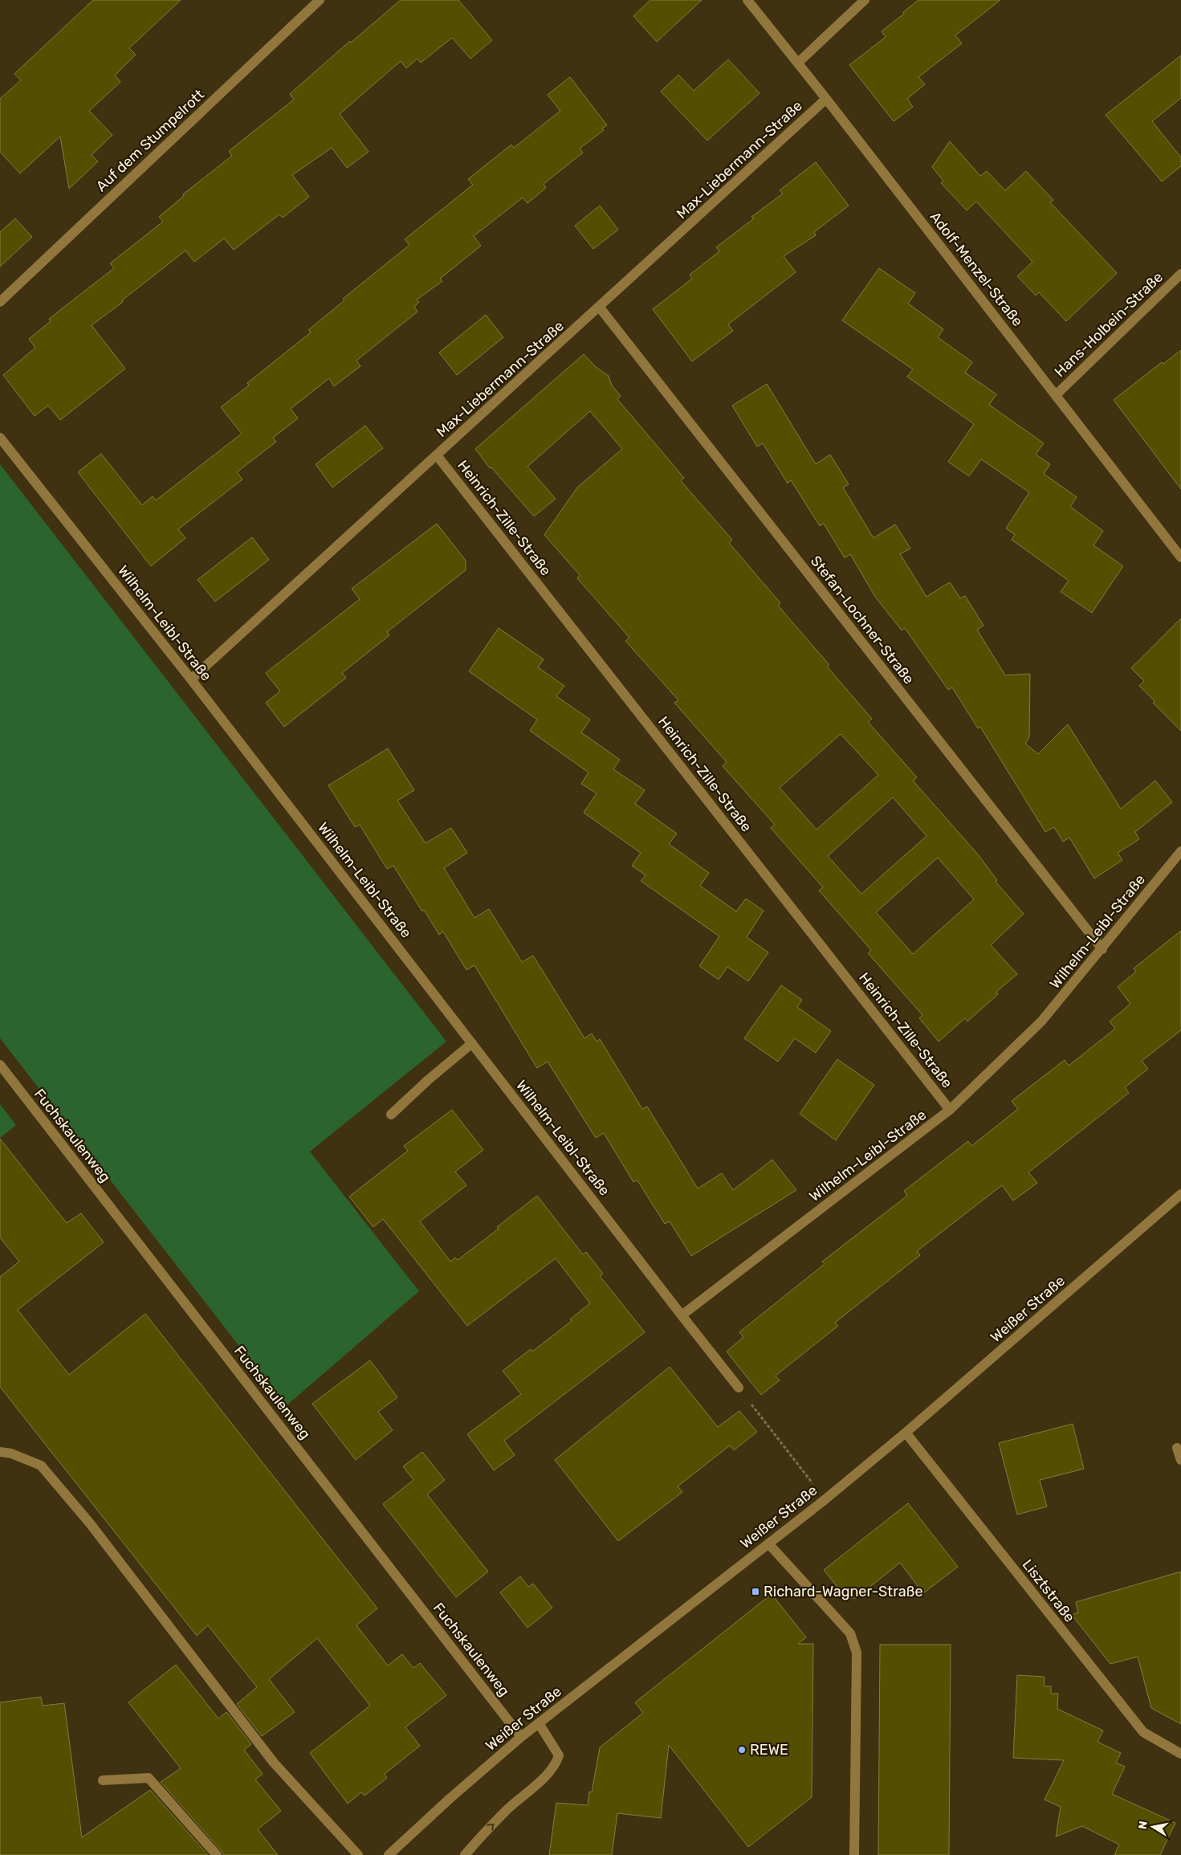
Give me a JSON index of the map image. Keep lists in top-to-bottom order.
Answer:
{
  "streets": {
    "street": [
      "Auf dem Stumpelrott",
      "Max-Liebermann-Straße",
      "Adolf-Menzel-Straße",
      "Hans-Holbein-Straße",
      "Heinrich-Zille-Straße",
      "Stefan-Lochner-Straße",
      "Wilhelm-Leibl-Straße",
      "Fuchskaulenweg",
      "Weißer Straße",
      "Lisztstraße"
    ]
  },
  "crossings": [
    ["Max-Liebermann-Straße", "Adolf-Menzel-Straße"],
    ["Max-Liebermann-Straße", "Heinrich-Zille-Straße"],
    ["Max-Liebermann-Straße", "Stefan-Lochner-Straße"],
    ["Max-Liebermann-Straße", "Wilhelm-Leibl-Straße"],
    ["Adolf-Menzel-Straße", "Hans-Holbein-Straße"],
    ["Heinrich-Zille-Straße", "Wilhelm-Leibl-Straße"],
    ["Stefan-Lochner-Straße", "Wilhelm-Leibl-Straße"],
    ["Fuchskaulenweg", "Weißer Straße"],
    ["Weißer Straße", "Lisztstraße"]
  ],
  "places": {
    "transit": ["Richard-Wagner-Straße"],
    "other": ["REWE"]
  },
  "north": "left"
}
